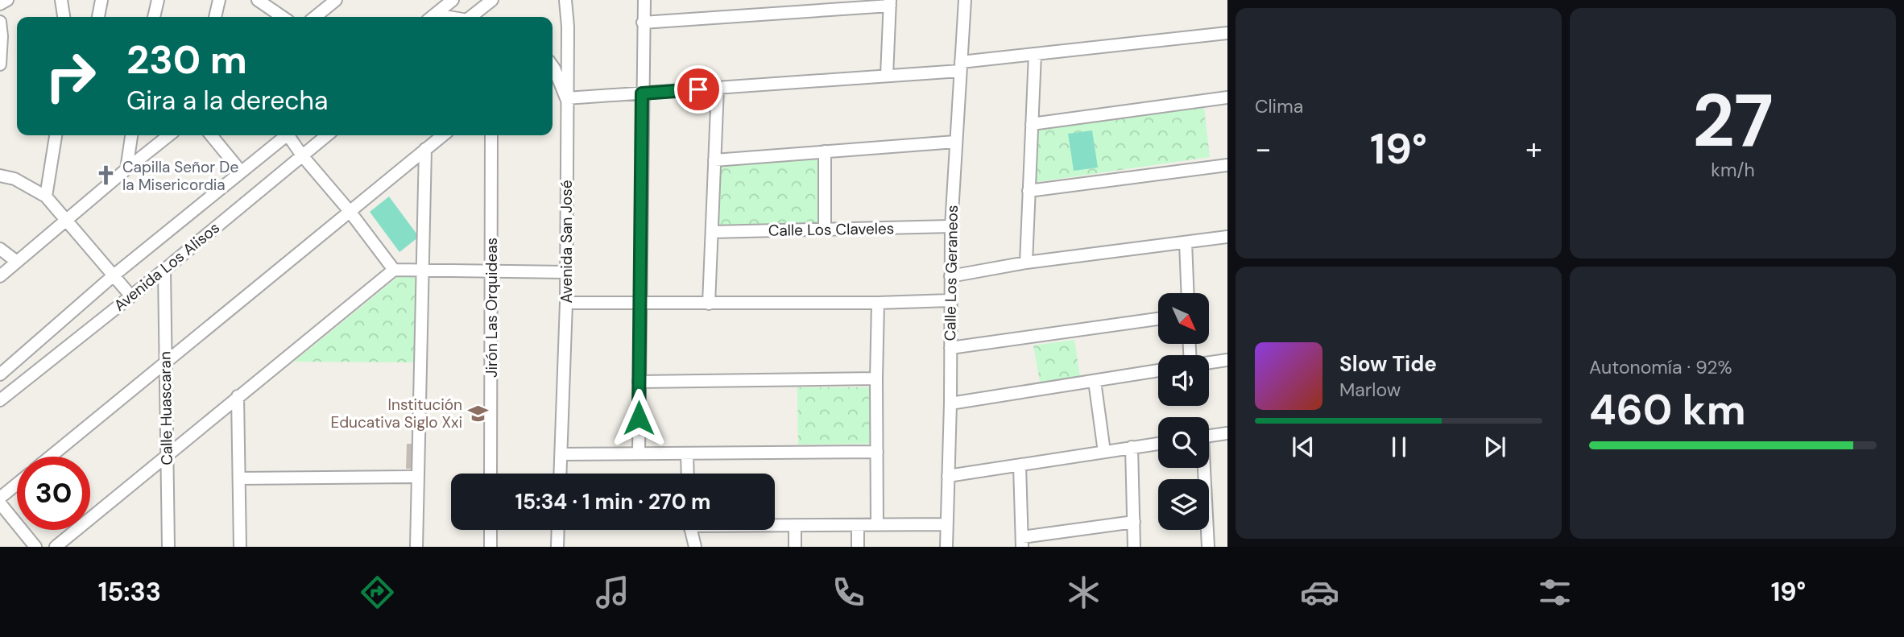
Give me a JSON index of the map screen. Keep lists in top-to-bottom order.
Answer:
{
  "streets": {
    "street": [
      "Calle Los Claveles",
      "Avenida San José",
      "Avenida Los Alisos",
      "Calle Los Geraneos",
      "Jirón Las Orquideas",
      "Calle Huascaran"
    ]
  },
  "crossings": [
    ["Calle Los Claveles", "Calle Los Geraneos"],
    ["Avenida Los Alisos", "Calle Huascaran"]
  ],
  "places": {
    "church": ["Capilla Señor De la Misericordia"],
    "school or university": ["Institución Educativa Siglo Xxi"]
  },
  "north": "bottom right",
  "page": {
    "tile": [
      "Clima",
      ["27", "km/h"],
      ["Autonomía · 92%", "460 km"]
    ],
    "turn": ["230 m", "Gira a la derecha"],
    "heat": ["−", "19°", "+"],
    "song": ["Slow Tide", "Marlow"],
    "limit": "30",
    "trip": "15:34 · 1 min · 270 m",
    "tabs": ["15:33", "19°"]
  }
}
